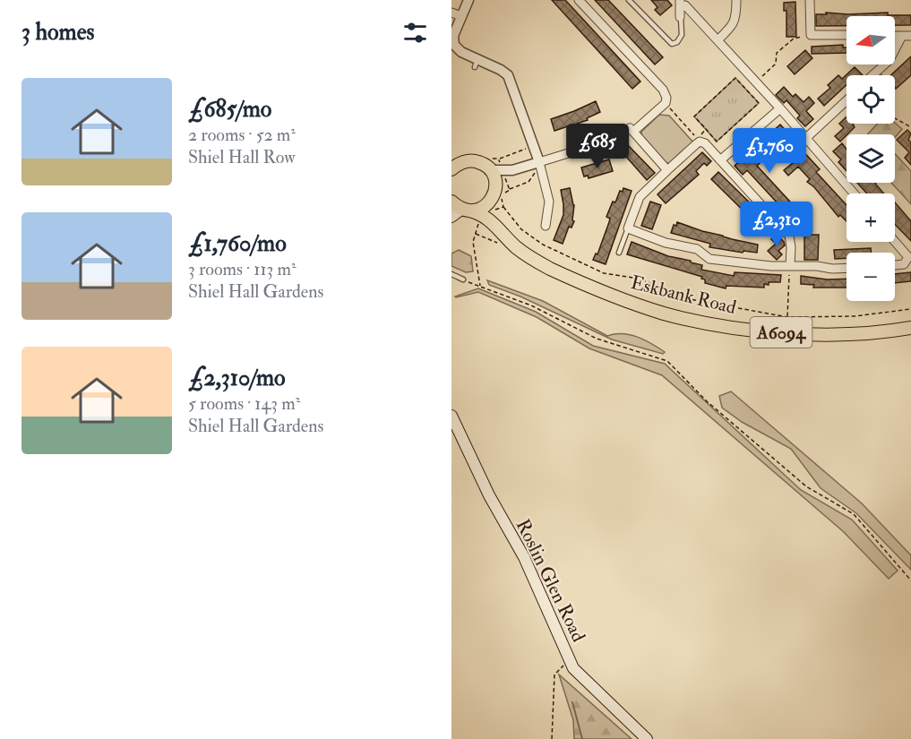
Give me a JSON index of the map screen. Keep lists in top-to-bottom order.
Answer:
{
  "streets": {
    "main road": ["Eskbank Road", "A6094", "Roslin Glen Road"]
  },
  "north": "left",
  "page": {
    "heading": "3 homes",
    "map_buttons": ["+", "−"],
    "list": [
      {
        "name": "£685/mo",
        "note": "2 rooms · 52 m² · Shiel Hall Row"
      },
      {
        "name": "£1,760/mo",
        "note": "3 rooms · 113 m² · Shiel Hall Gardens"
      },
      {
        "name": "£2,310/mo",
        "note": "5 rooms · 143 m² · Shiel Hall Gardens"
      }
    ],
    "price": ["£685", "£1,760", "£2,310"]
  }
}
